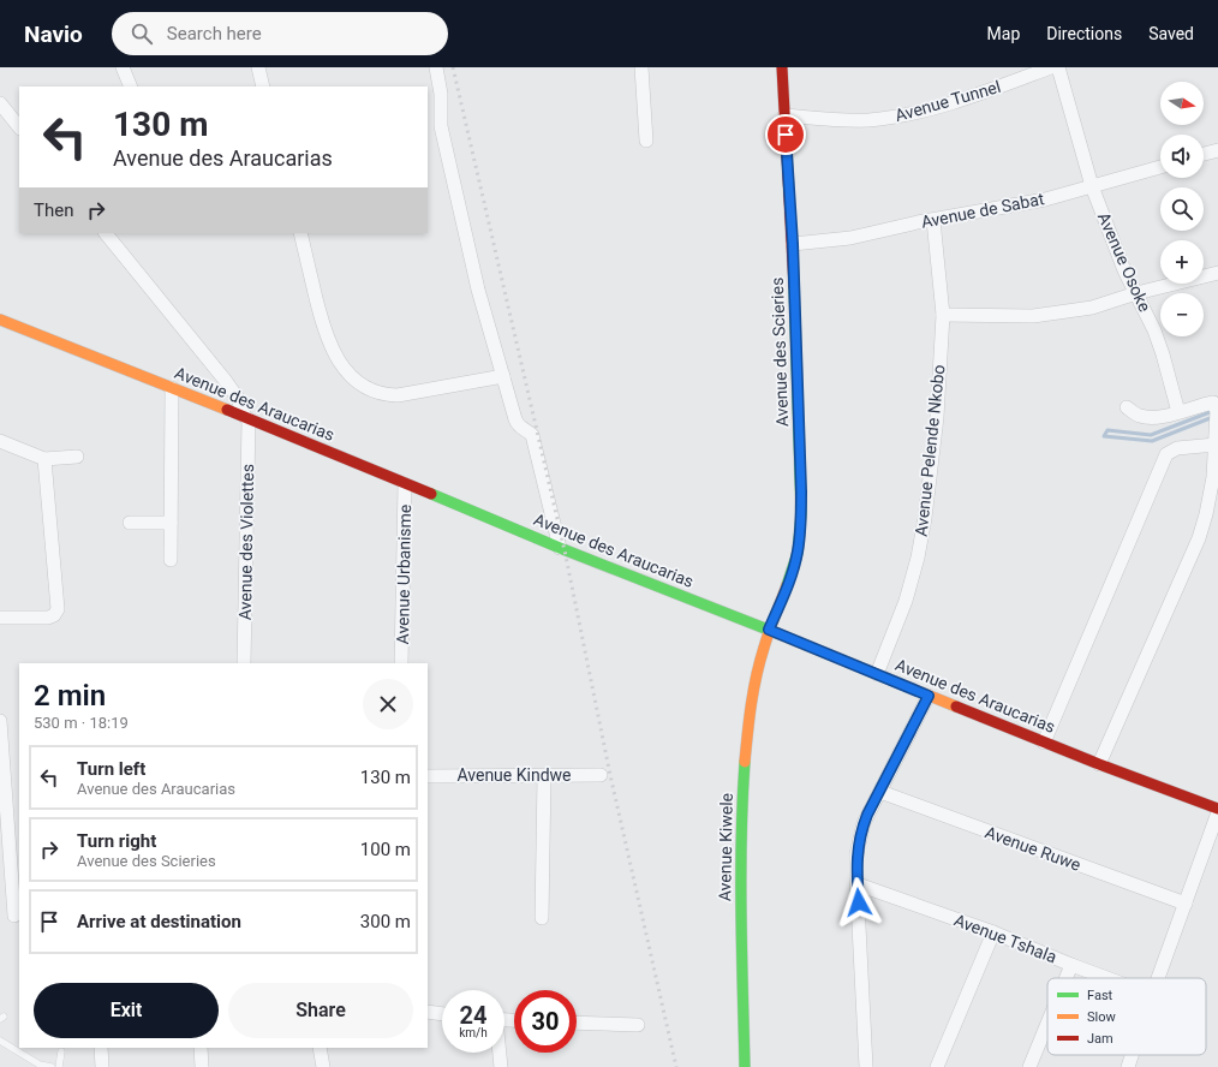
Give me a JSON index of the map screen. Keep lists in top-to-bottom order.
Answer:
{
  "streets": {
    "street": [
      "Avenue Tunnel",
      "Avenue de Sabat",
      "Avenue Osoke",
      "Avenue des Scieries",
      "Avenue des Araucarias",
      "Avenue Pelende Nkobo",
      "Avenue des Violettes",
      "Avenue Urbanisme",
      "Avenue Kindwe",
      "Avenue Kiwele",
      "Avenue Ruwe",
      "Avenue Tshala"
    ]
  },
  "crossings": [
    ["Avenue Tunnel", "Avenue des Scieries"],
    ["Avenue de Sabat", "Avenue Osoke"],
    ["Avenue de Sabat", "Avenue des Scieries"],
    ["Avenue de Sabat", "Avenue Pelende Nkobo"],
    ["Avenue des Scieries", "Avenue des Araucarias"],
    ["Avenue des Scieries", "Avenue Kiwele"],
    ["Avenue des Araucarias", "Avenue Pelende Nkobo"],
    ["Avenue des Araucarias", "Avenue des Violettes"],
    ["Avenue des Araucarias", "Avenue Urbanisme"],
    ["Avenue des Araucarias", "Avenue Kiwele"]
  ],
  "legend": ["Fast", "Slow", "Jam"],
  "north": "right",
  "page": {
    "header": "Navio",
    "search": "Search here",
    "nav": ["Map", "Directions", "Saved"],
    "map_buttons": ["+", "−"],
    "turn": ["130 m", "Avenue des Araucarias"],
    "then": "Then",
    "heading": ["2 min", "530 m · 18:19"],
    "list": [
      {
        "name": "Turn left",
        "note": "Avenue des Araucarias",
        "value": "130 m"
      },
      {
        "name": "Turn right",
        "note": "Avenue des Scieries",
        "value": "100 m"
      },
      {
        "name": "Arrive at destination",
        "value": "300 m"
      }
    ],
    "buttons": ["Exit", "Share"],
    "speed": "24 km/h",
    "limit": "30"
  }
}
